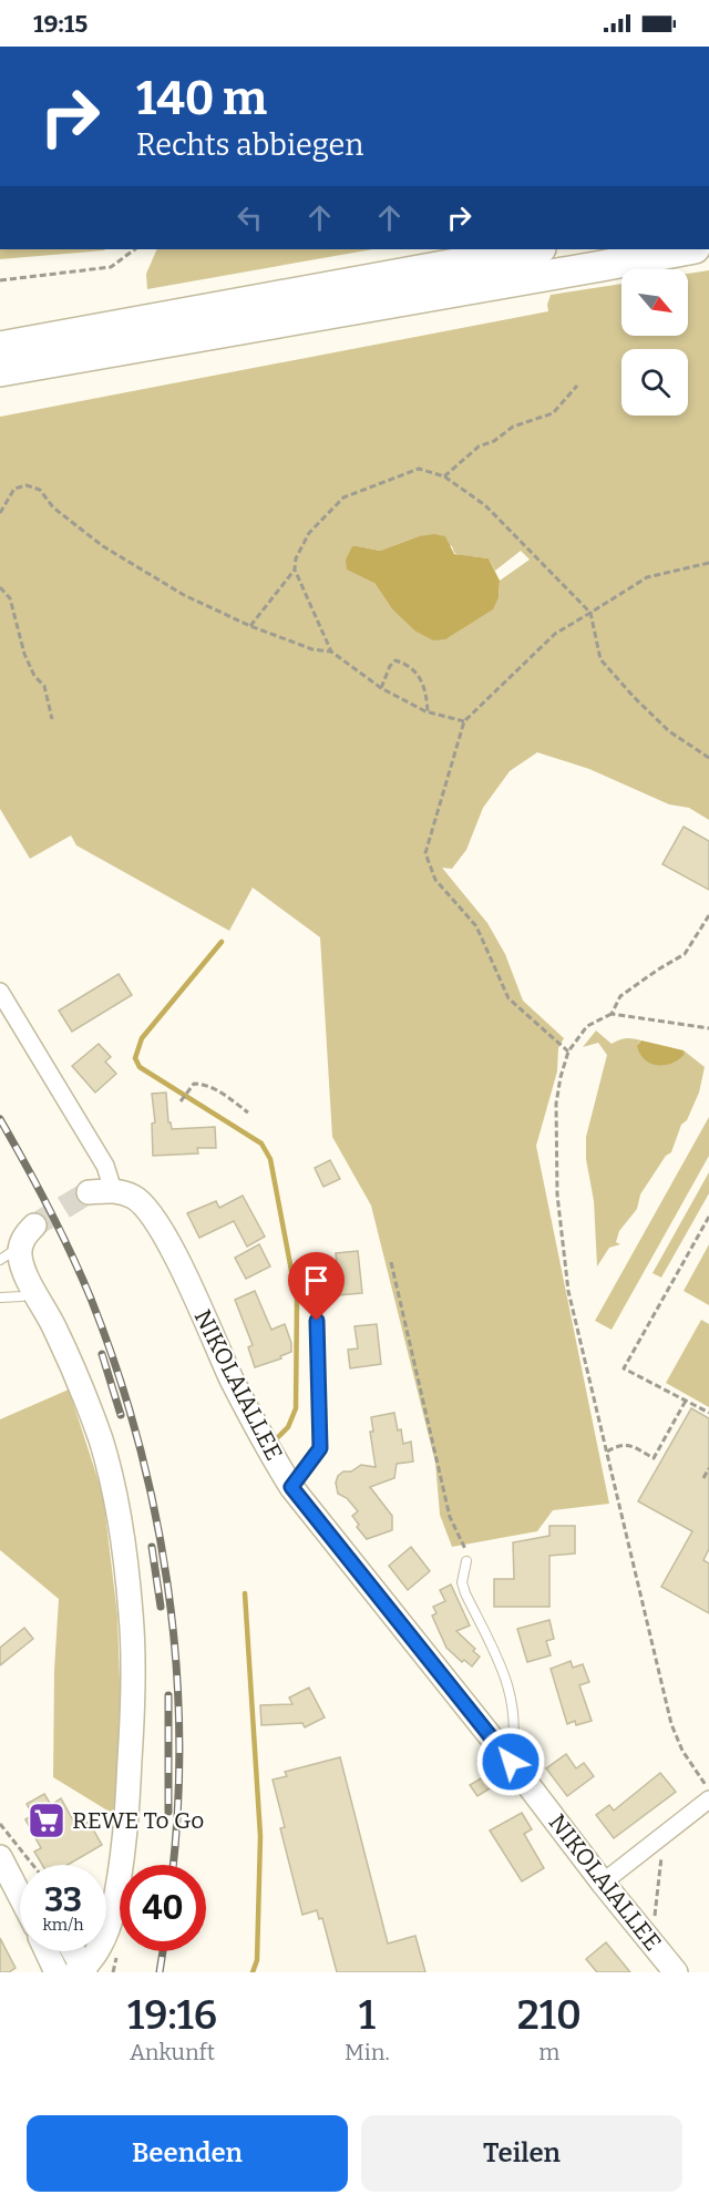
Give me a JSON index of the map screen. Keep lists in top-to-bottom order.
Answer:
{
  "streets": {
    "street": ["NIKOLAIALLEE"]
  },
  "places": {
    "supermarket": ["REWE To Go"]
  },
  "north": "bottom right",
  "page": {
    "status": "19:15",
    "turn": ["140 m", "Rechts abbiegen"],
    "speed": "33 km/h",
    "limit": "40",
    "eta": [
      "19:16",
      "Ankunft",
      "1",
      "Min.",
      "210",
      "m"
    ],
    "buttons": ["Beenden", "Teilen"]
  }
}
